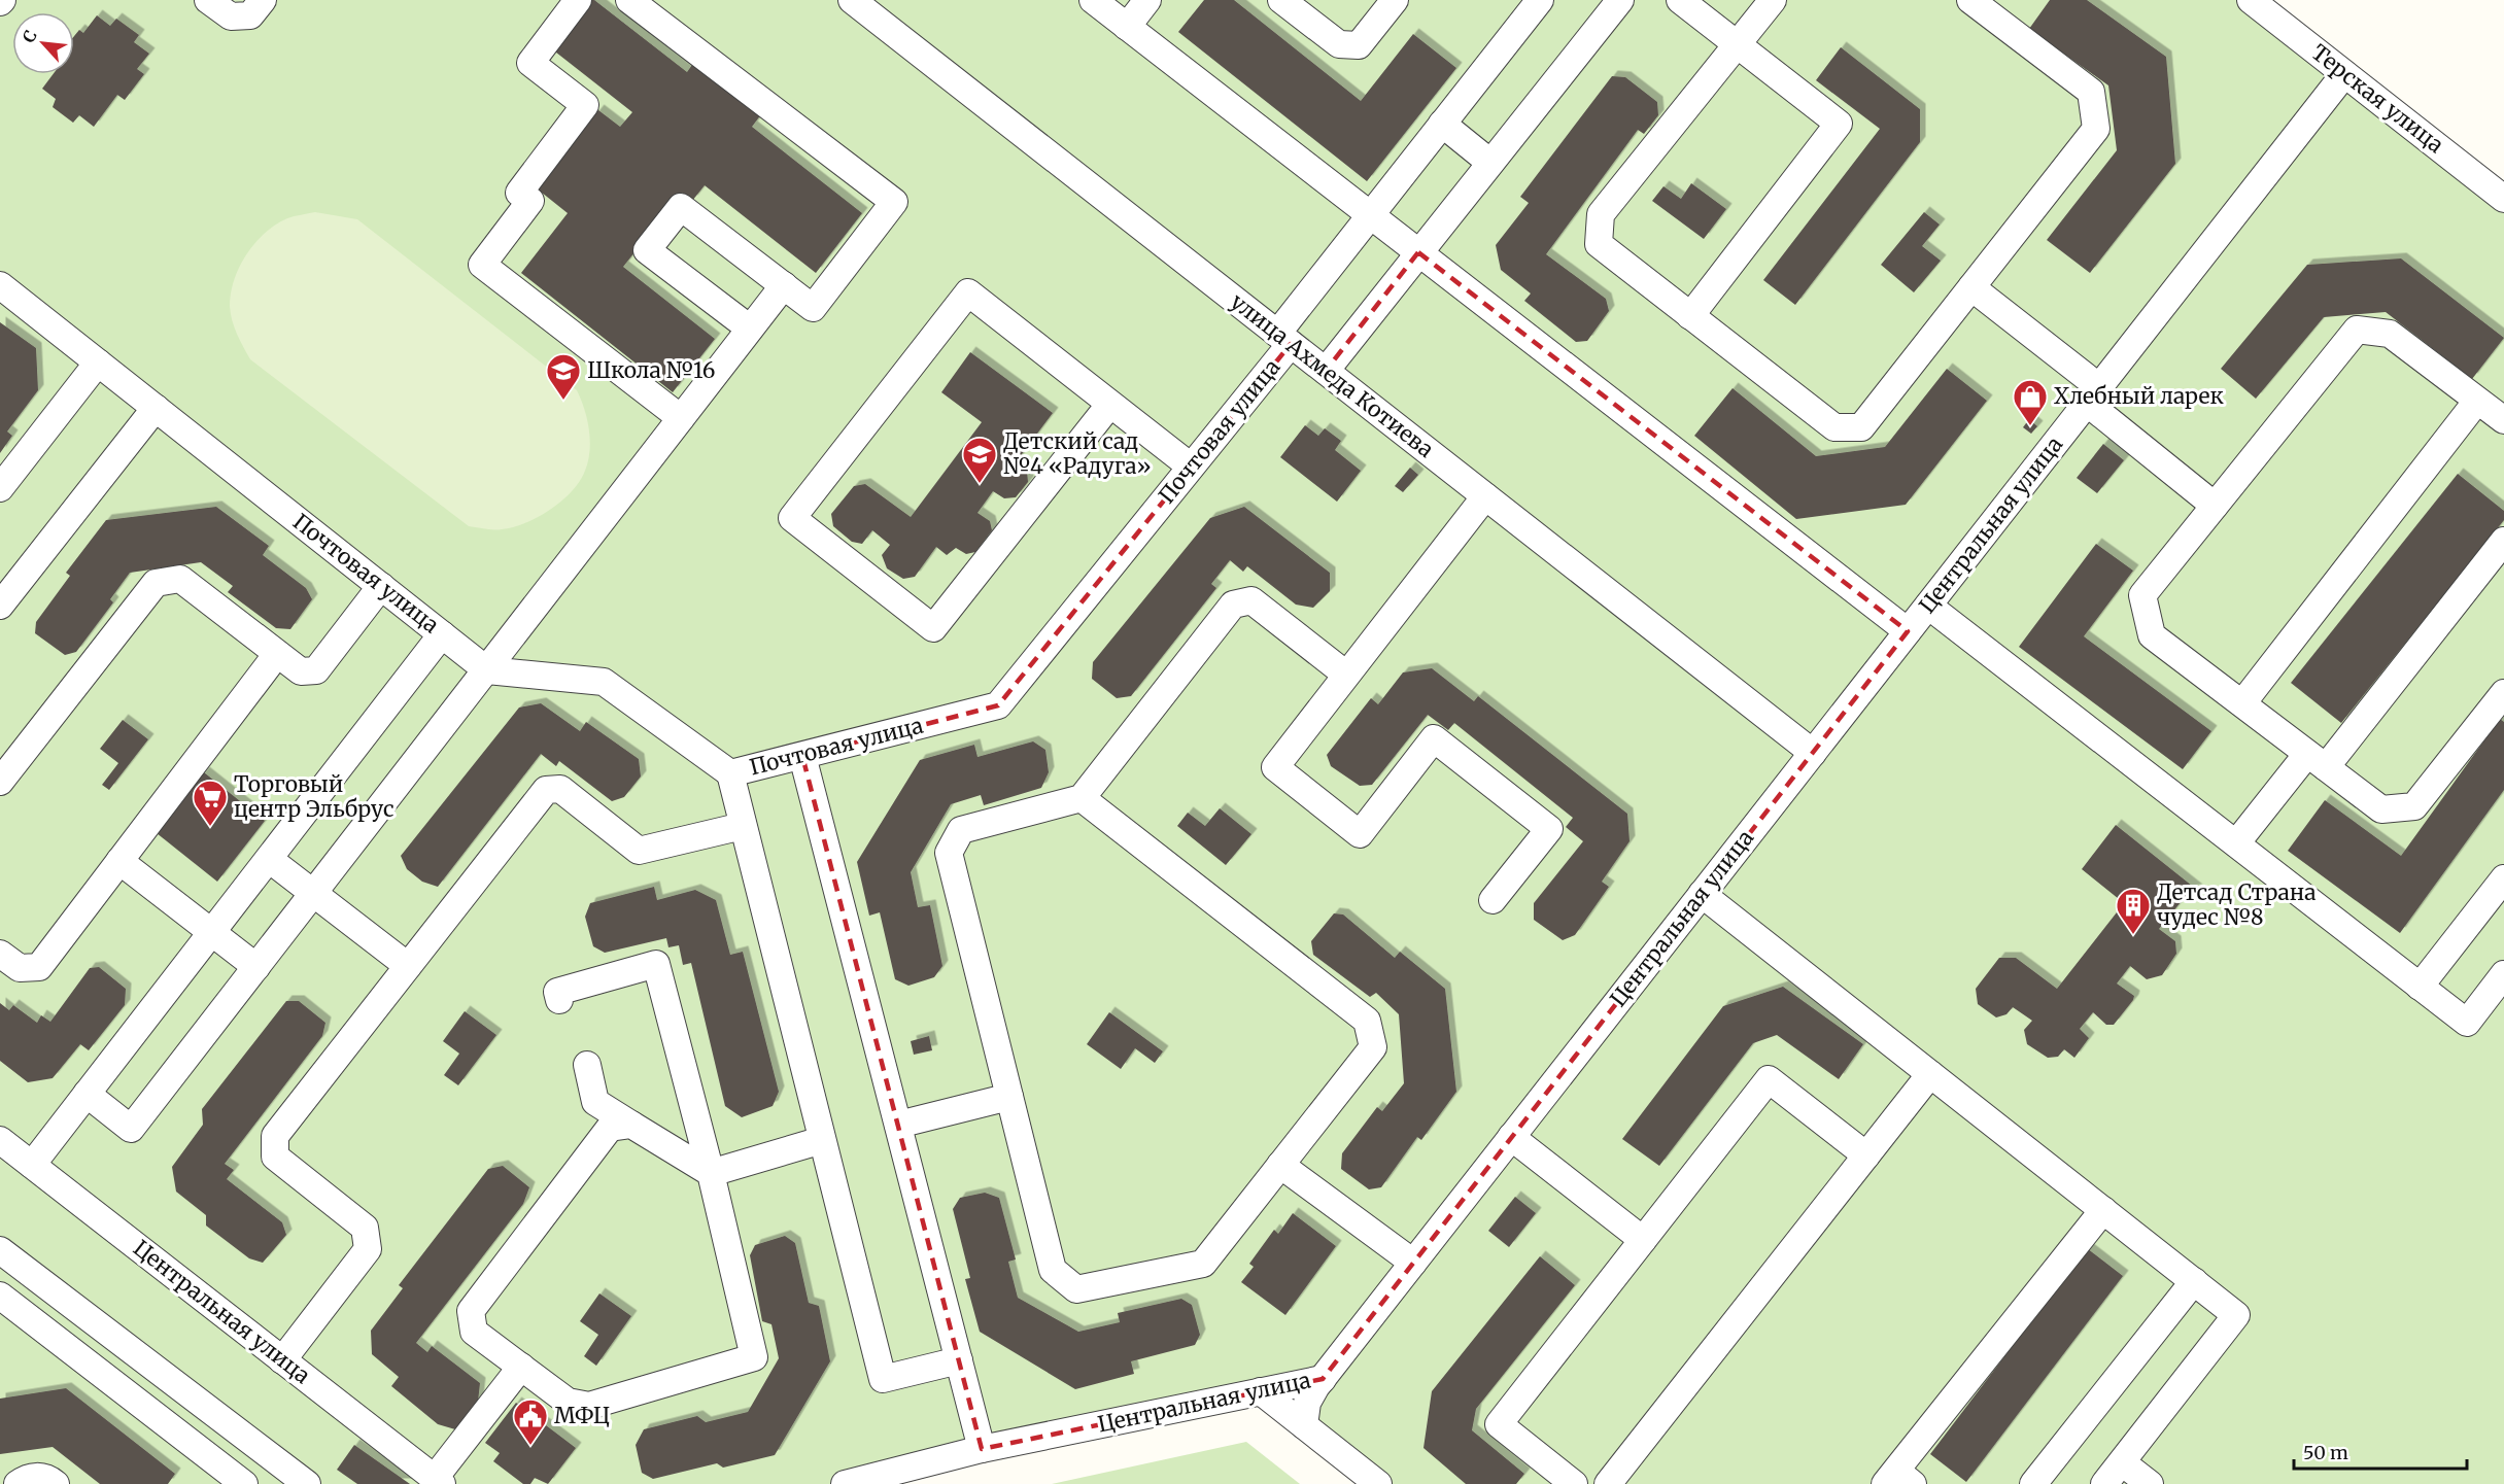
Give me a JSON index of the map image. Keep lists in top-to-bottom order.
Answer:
{
  "streets": {
    "street": [
      "Терская улица",
      "улица Ахмеда Котиева",
      "Почтовая улица",
      "Центральная улица"
    ]
  },
  "crossings": [
    ["Терская улица", "Центральная улица"],
    ["улица Ахмеда Котиева", "Почтовая улица"],
    ["улица Ахмеда Котиева", "Центральная улица"]
  ],
  "places": {
    "school or university": ["Школа №16", "Детский сад №4 «Радуга»"],
    "shop": ["Хлебный ларек"],
    "supermarket": ["Торговый центр Эльбрус"],
    "building": ["Детсад Страна чудес №8"],
    "public building": ["МФЦ"]
  },
  "scale_bar": "50 m",
  "north": "top left"
}
